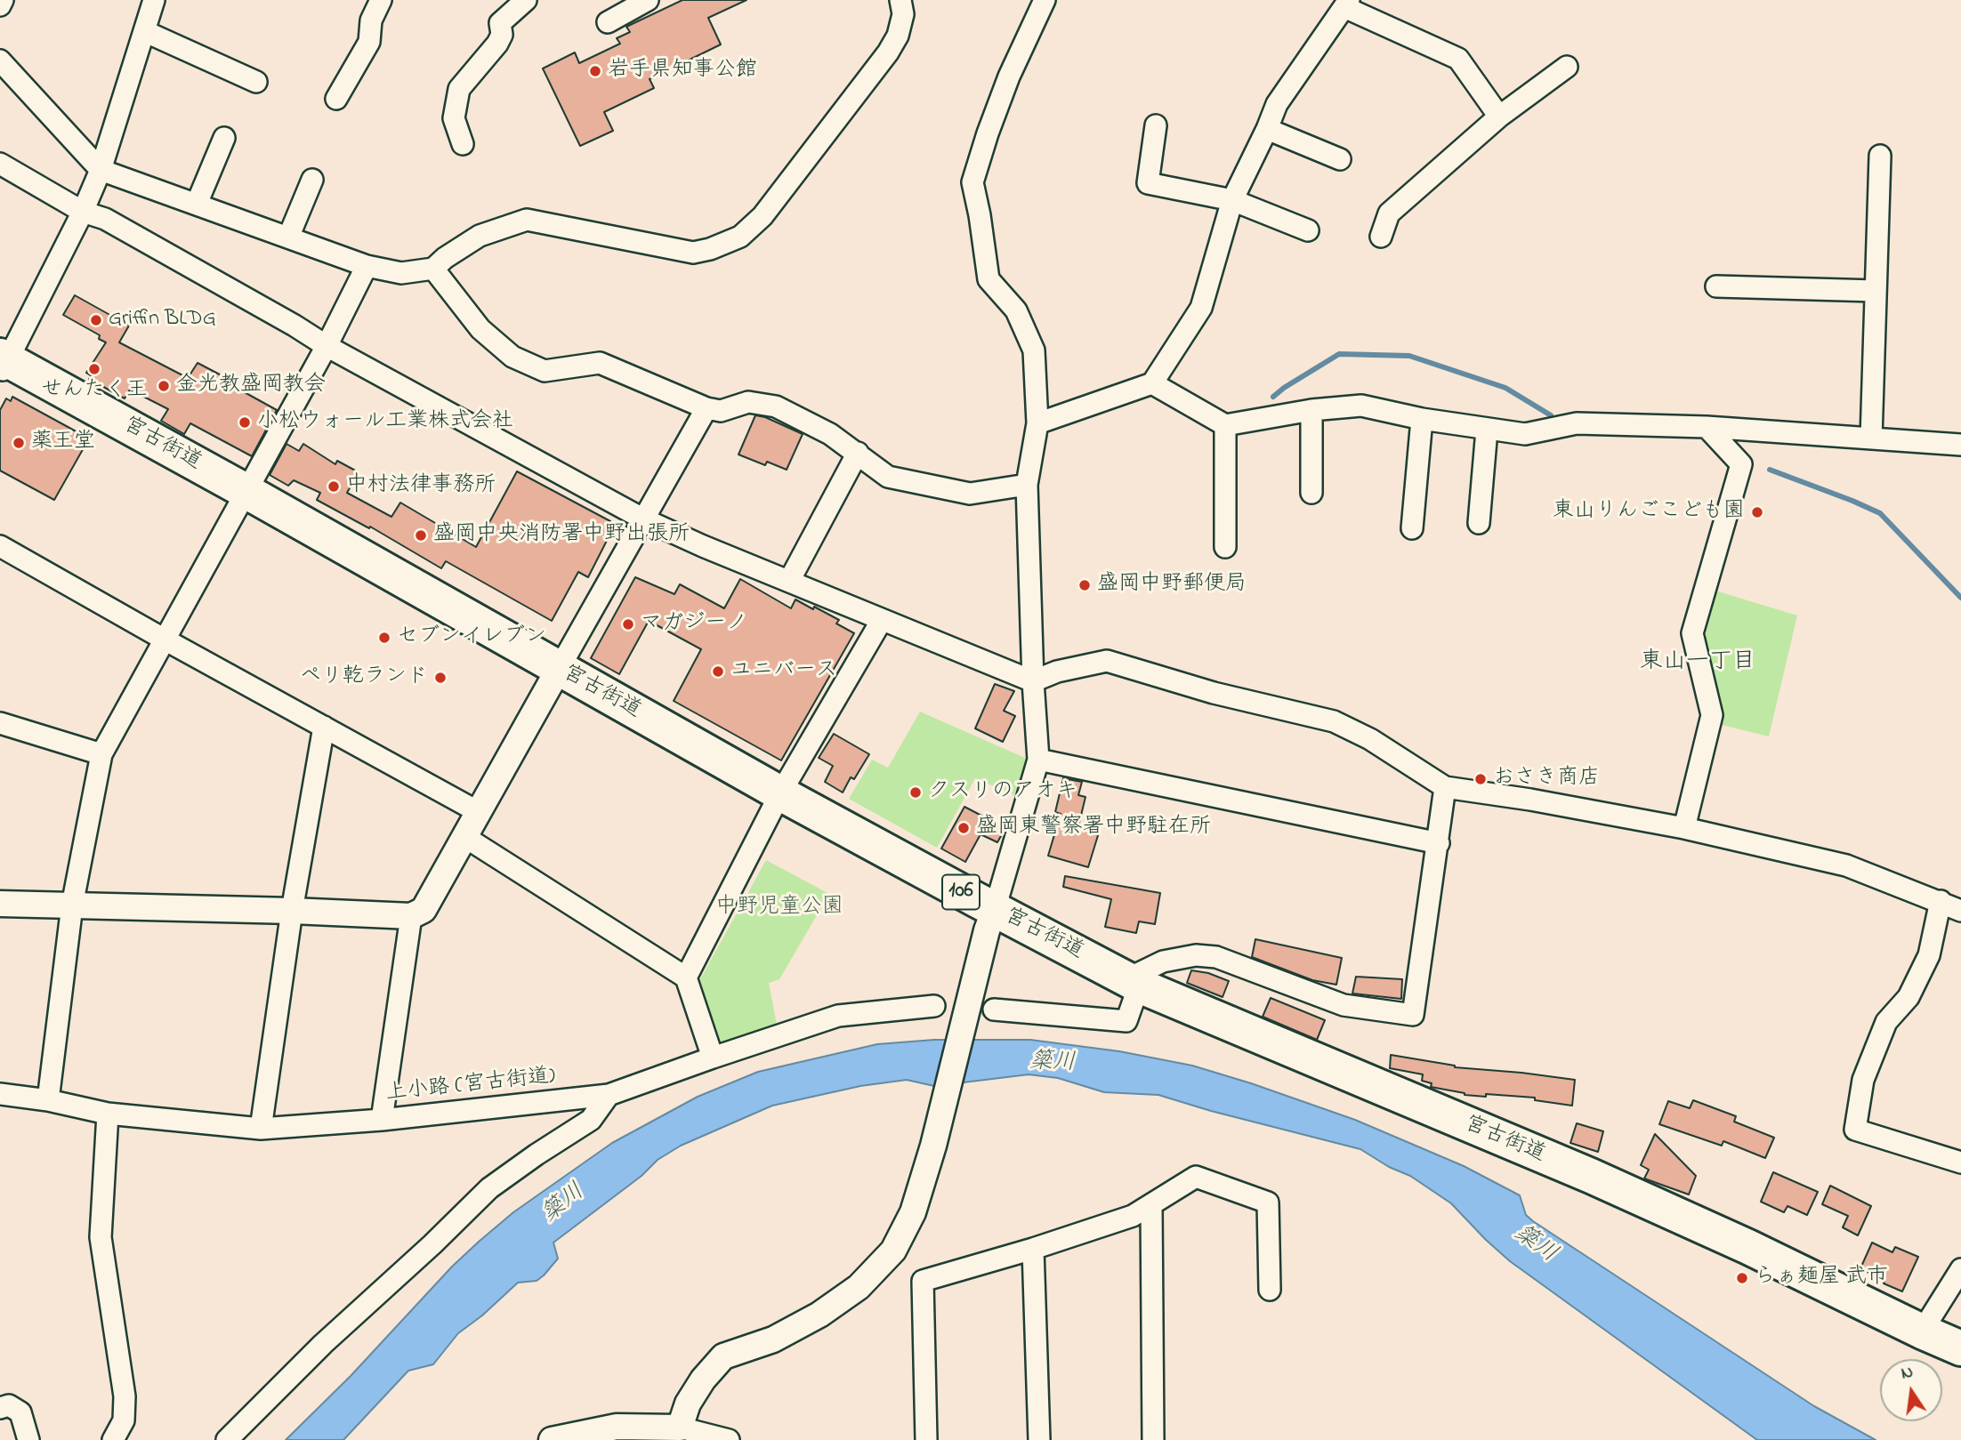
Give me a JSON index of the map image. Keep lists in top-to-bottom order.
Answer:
{
  "streets": {
    "highway": ["宮古街道", "106"],
    "street": ["上小路 (宮古街道)"]
  },
  "districts": ["東山一丁目"],
  "water": ["簗川"],
  "parks": ["中野児童公園"],
  "places": [
    "岩手県知事公館",
    "Griffin BLDG",
    "せんたく王",
    "金光教盛岡教会",
    "小松ウォール工業株式会社",
    "薬王堂",
    "中村法律事務所",
    "東山りんごこども園",
    "盛岡中央消防署中野出張所",
    "盛岡中野郵便局",
    "マガジーノ",
    "セブンイレブン",
    "ユニバース",
    "ペリ乾ランド",
    "おさき商店",
    "クスリのアオキ",
    "盛岡東警察署中野駐在所",
    "らぁ麺屋 武市"
  ],
  "north": "top"
}
